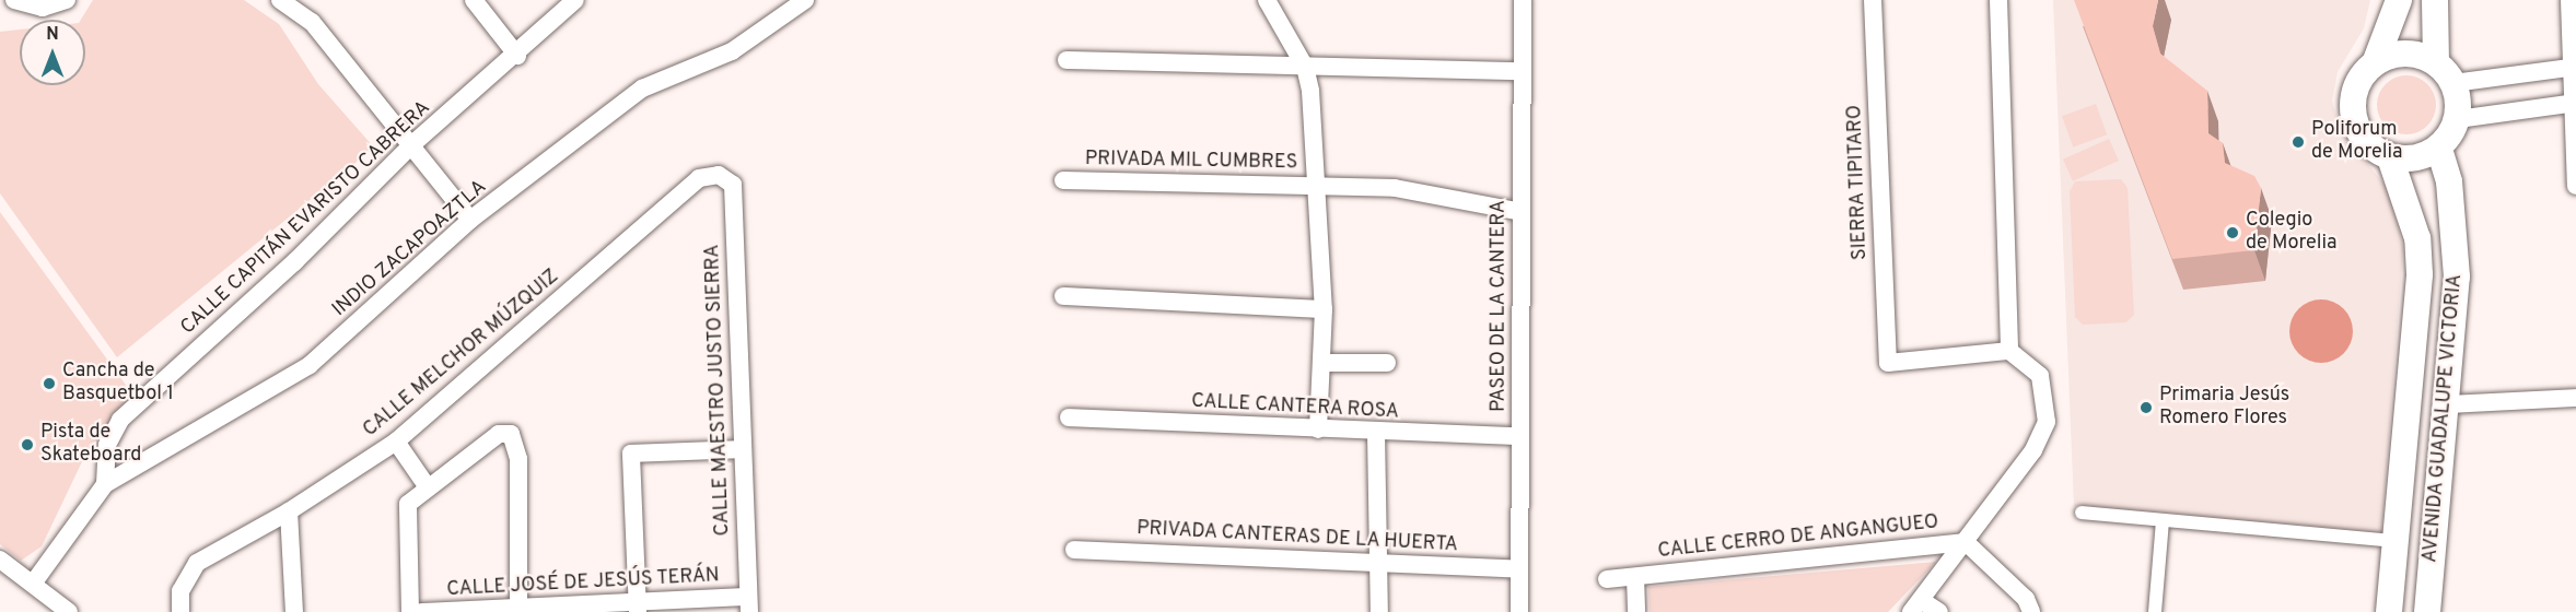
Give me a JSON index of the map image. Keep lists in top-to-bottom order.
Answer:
{
  "streets": {
    "main road": ["AVENIDA GUADALUPE VICTORIA"],
    "street": [
      "PRIVADA MIL CUMBRES",
      "SIERRA TIPITARO",
      "CALLE CAPITÁN EVARISTO CABRERA",
      "INDIO ZACAPOAZTLA",
      "PASEO DE LA CANTERA",
      "CALLE MELCHOR MÚZQUIZ",
      "CALLE MAESTRO JUSTO SIERRA",
      "CALLE CANTERA ROSA",
      "PRIVADA CANTERAS DE LA HUERTA",
      "CALLE CERRO DE ANGANGUEO",
      "CALLE JOSÉ DE JESÚS TERÁN"
    ]
  },
  "crossings": [
    ["PRIVADA MIL CUMBRES", "PASEO DE LA CANTERA"],
    ["CALLE CAPITÁN EVARISTO CABRERA", "INDIO ZACAPOAZTLA"],
    ["PASEO DE LA CANTERA", "CALLE CANTERA ROSA"],
    ["PASEO DE LA CANTERA", "PRIVADA CANTERAS DE LA HUERTA"],
    ["CALLE MELCHOR MÚZQUIZ", "CALLE MAESTRO JUSTO SIERRA"],
    ["CALLE MAESTRO JUSTO SIERRA", "CALLE JOSÉ DE JESÚS TERÁN"]
  ],
  "places": [
    "Poliforum de Morelia",
    "Colegio de Morelia",
    "Cancha de Basquetbol 1",
    "Primaria Jesús Romero Flores",
    "Pista de Skateboard"
  ],
  "north": "top"
}
